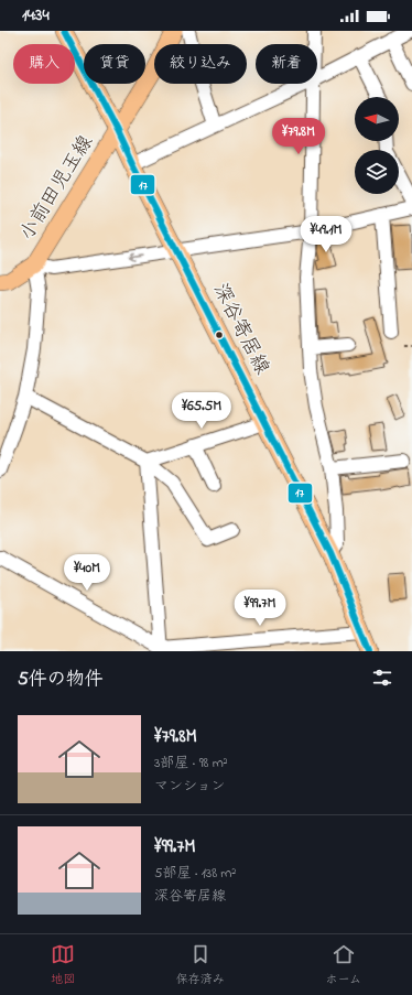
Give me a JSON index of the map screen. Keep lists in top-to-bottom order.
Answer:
{
  "streets": {
    "main road": ["小前田児玉線", "深谷寄居線"]
  },
  "crossings": [
    ["小前田児玉線", "深谷寄居線"]
  ],
  "lines": ["transit line 17"],
  "north": "left",
  "page": {
    "status": "14:34",
    "chip": [
      "購入",
      "賃貸",
      "絞り込み",
      "新着"
    ],
    "price": [
      "¥79.8M",
      "¥49.1M",
      "¥65.5M",
      "¥40M",
      "¥99.7M"
    ],
    "heading": "5件の物件",
    "list": [
      {
        "name": "¥79.8M",
        "note": "3部屋 · 98 m² · マンション"
      },
      {
        "name": "¥99.7M",
        "note": "5部屋 · 138 m² · 深谷寄居線"
      }
    ],
    "tabs": ["地図", "保存済み", "ホーム"]
  }
}
